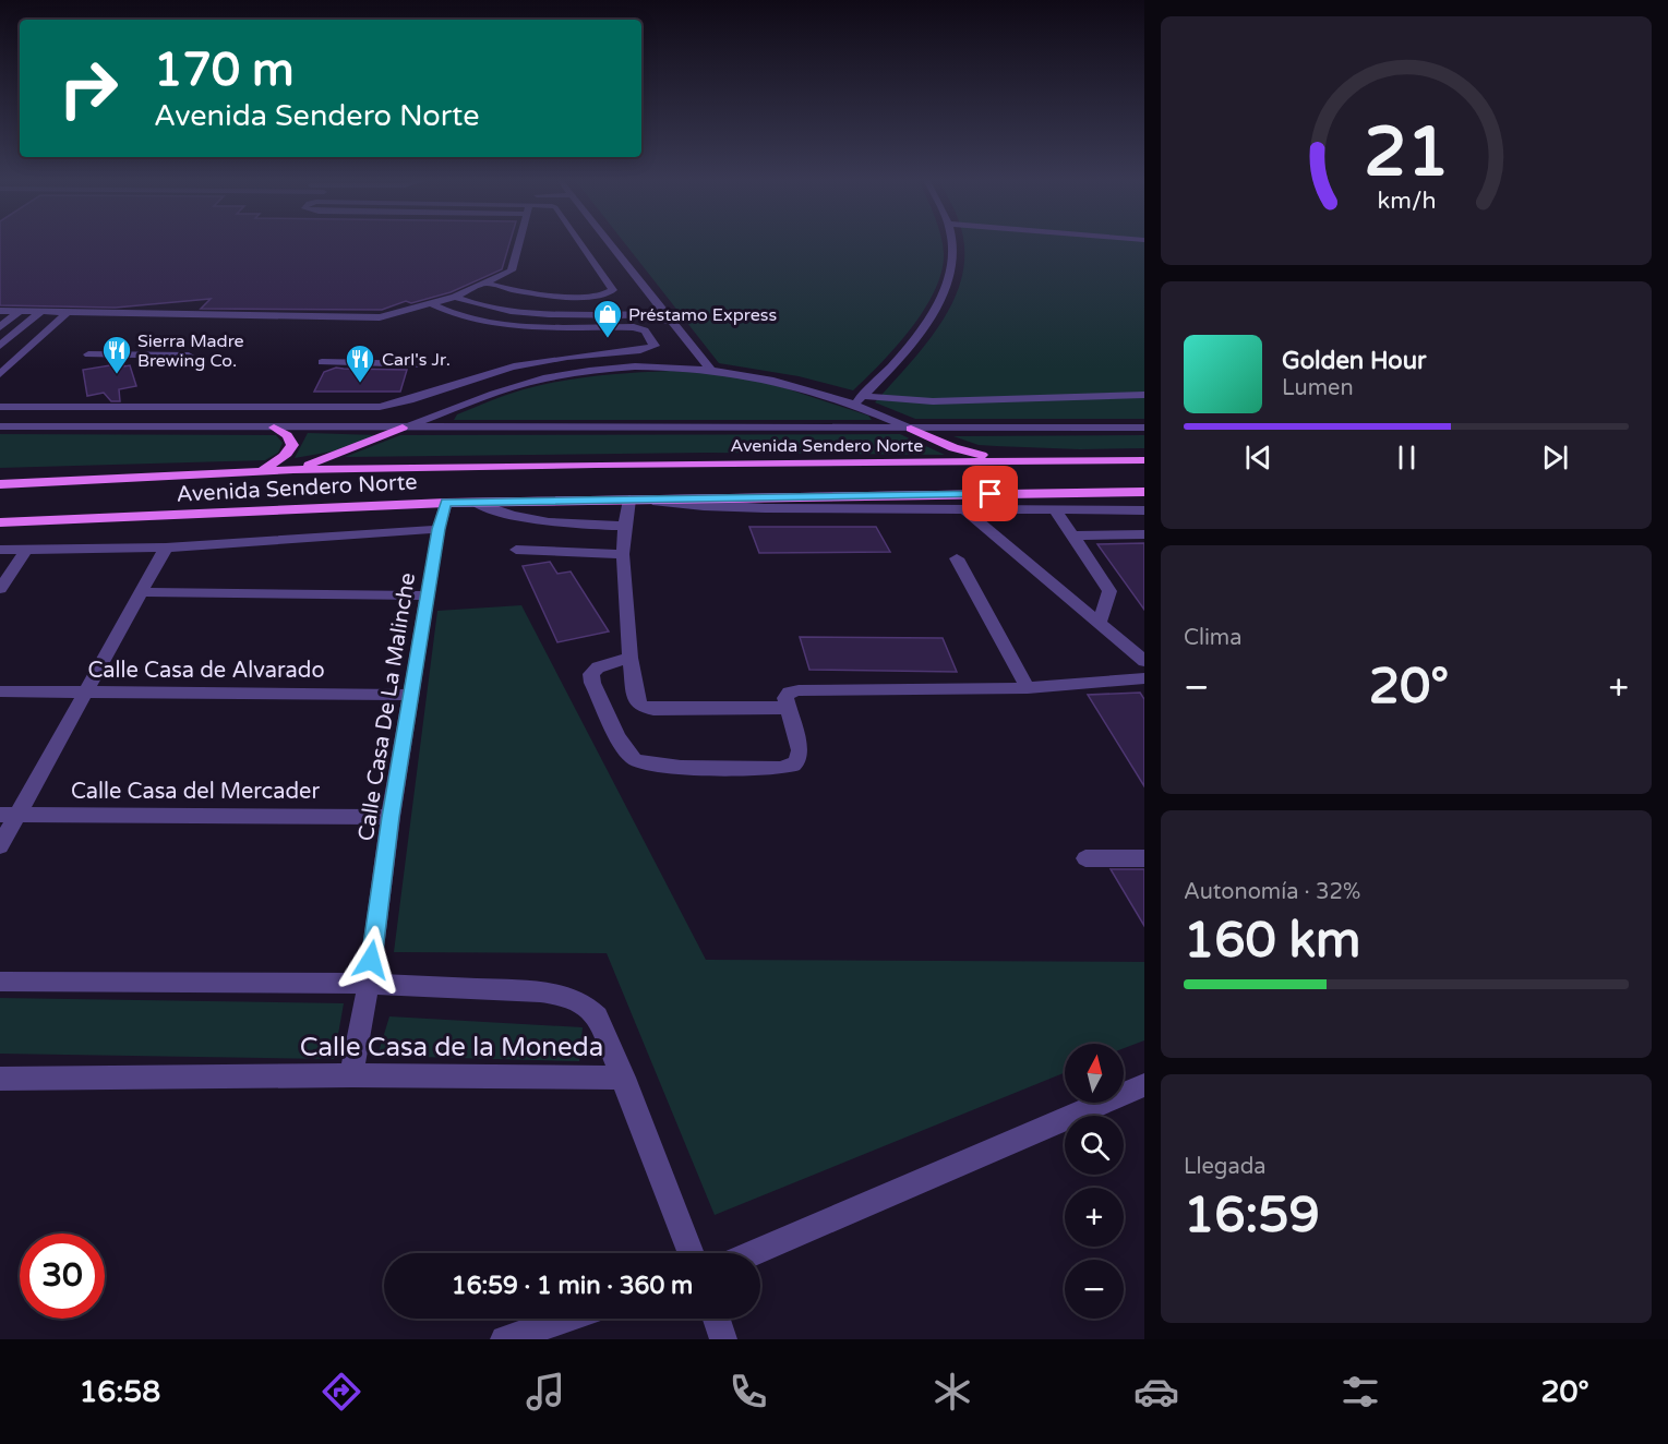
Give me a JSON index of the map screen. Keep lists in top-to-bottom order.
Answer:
{
  "streets": {
    "main road": ["Avenida Sendero Norte"],
    "street": [
      "Calle Casa de Alvarado",
      "Calle Casa De La Malinche",
      "Calle Casa del Mercader",
      "Calle Casa de la Moneda"
    ]
  },
  "crossings": [
    ["Avenida Sendero Norte", "Calle Casa De La Malinche"],
    ["Calle Casa de Alvarado", "Calle Casa De La Malinche"],
    ["Calle Casa De La Malinche", "Calle Casa del Mercader"],
    ["Calle Casa De La Malinche", "Calle Casa de la Moneda"]
  ],
  "places": {
    "shop": ["Préstamo Express"],
    "restaurant": ["Sierra Madre Brewing Co.", "Carl's Jr."]
  },
  "north": "top",
  "page": {
    "turn": ["170 m", "Avenida Sendero Norte"],
    "song": ["Golden Hour", "Lumen"],
    "tile": [
      "Clima",
      ["Autonomía · 32%", "160 km"],
      ["Llegada", "16:59"]
    ],
    "heat": ["−", "20°", "+"],
    "map_buttons": ["+", "−"],
    "limit": "30",
    "trip": "16:59 · 1 min · 360 m",
    "tabs": ["16:58", "20°"],
    "gauge": ["21", "km/h"]
  }
}
